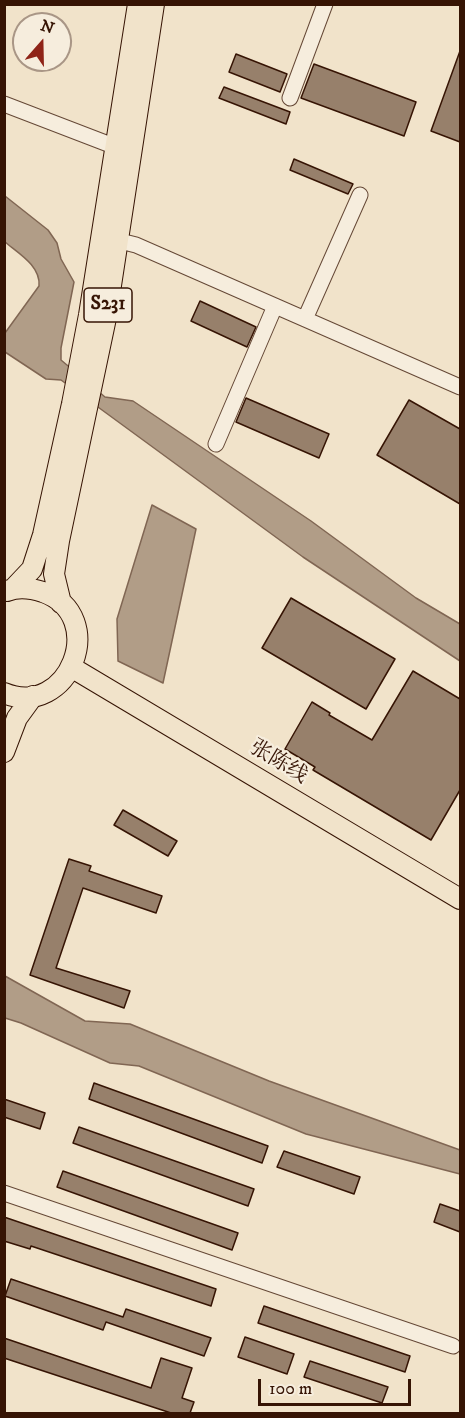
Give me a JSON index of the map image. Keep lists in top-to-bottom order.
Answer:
{
  "streets": {
    "main road": ["S231", "张陈线"]
  },
  "scale_bar": "100 m",
  "north": "top"
}
